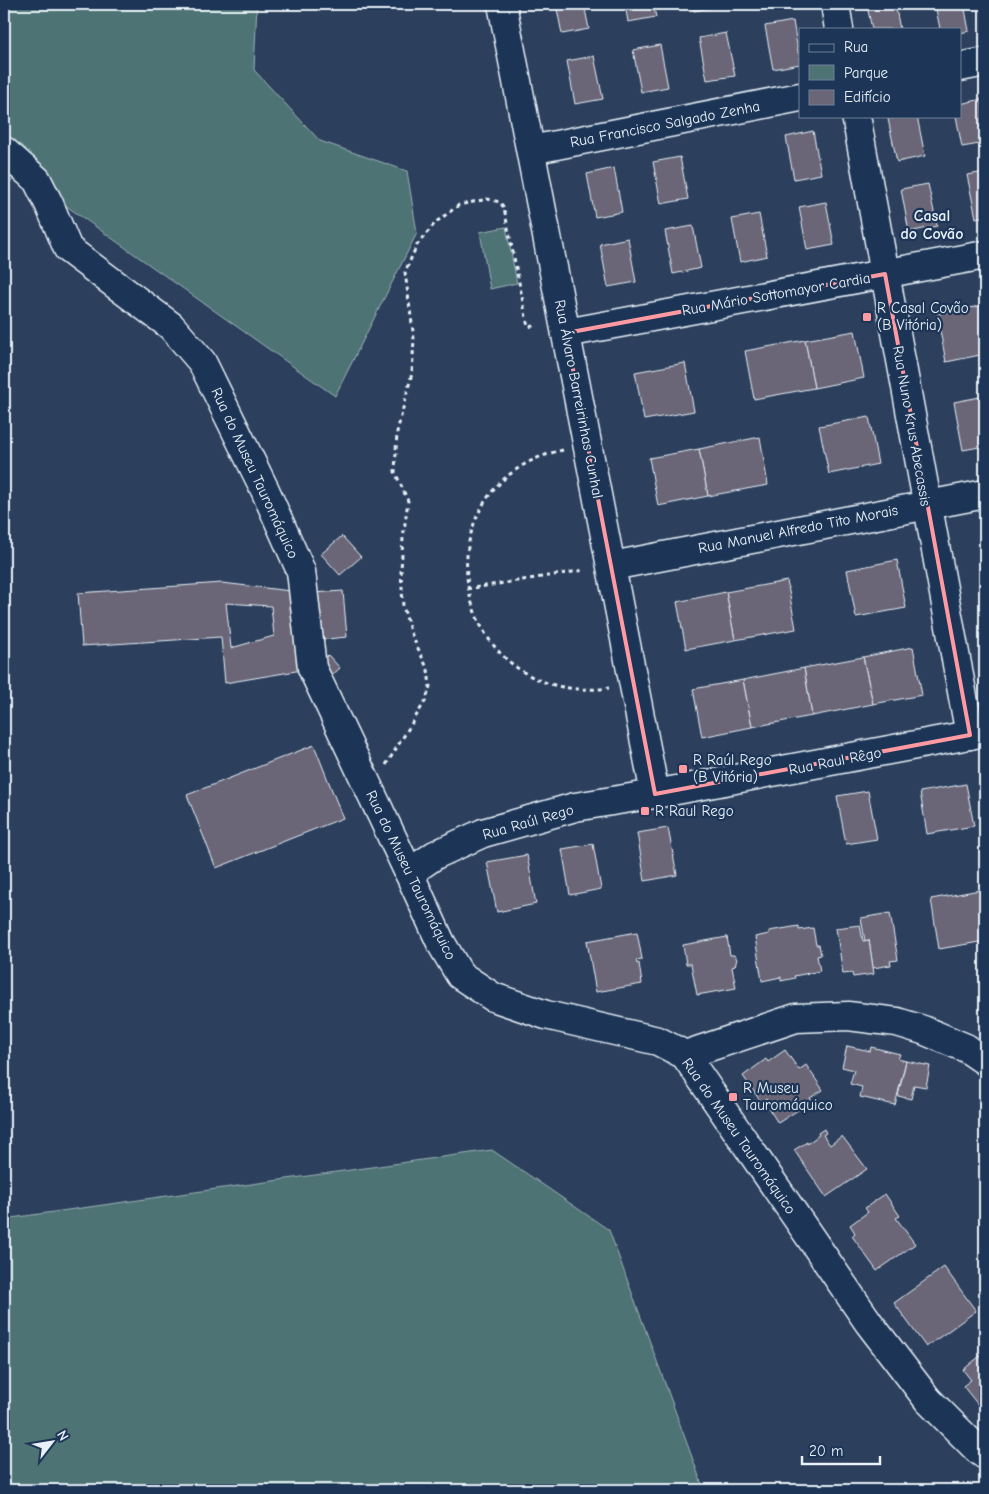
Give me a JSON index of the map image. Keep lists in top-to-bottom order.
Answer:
{
  "streets": {
    "street": [
      "Rua Francisco Salgado Zenha",
      "Rua Mário Sottomayor Cardia",
      "Rua Álvaro Barreirinhas Cunhal",
      "Rua Nuno Krus Abecassis",
      "Rua do Museu Tauromáquico",
      "Rua Manuel Alfredo Tito Morais",
      "Rua Raul Rêgo",
      "Rua Raúl Rego"
    ]
  },
  "crossings": [
    ["Rua Francisco Salgado Zenha", "Rua Álvaro Barreirinhas Cunhal"],
    ["Rua Mário Sottomayor Cardia", "Rua Álvaro Barreirinhas Cunhal"],
    ["Rua Mário Sottomayor Cardia", "Rua Nuno Krus Abecassis"],
    ["Rua Álvaro Barreirinhas Cunhal", "Rua Manuel Alfredo Tito Morais"],
    ["Rua Álvaro Barreirinhas Cunhal", "Rua Raul Rêgo"],
    ["Rua Álvaro Barreirinhas Cunhal", "Rua Raúl Rego"],
    ["Rua Nuno Krus Abecassis", "Rua Manuel Alfredo Tito Morais"],
    ["Rua Nuno Krus Abecassis", "Rua Raul Rêgo"],
    ["Rua do Museu Tauromáquico", "Rua Raúl Rego"],
    ["Rua Raul Rêgo", "Rua Raúl Rego"]
  ],
  "districts": ["Casal do Covão"],
  "places": {
    "transit": [
      "R Casal Covão (B Vitória)",
      "R Raúl Rego (B Vitória)",
      "R Raul Rego",
      "R Museu Tauromáquico"
    ]
  },
  "legend": ["Rua", "Parque", "Edifício"],
  "scale_bar": "20 m",
  "north": "top right"
}
